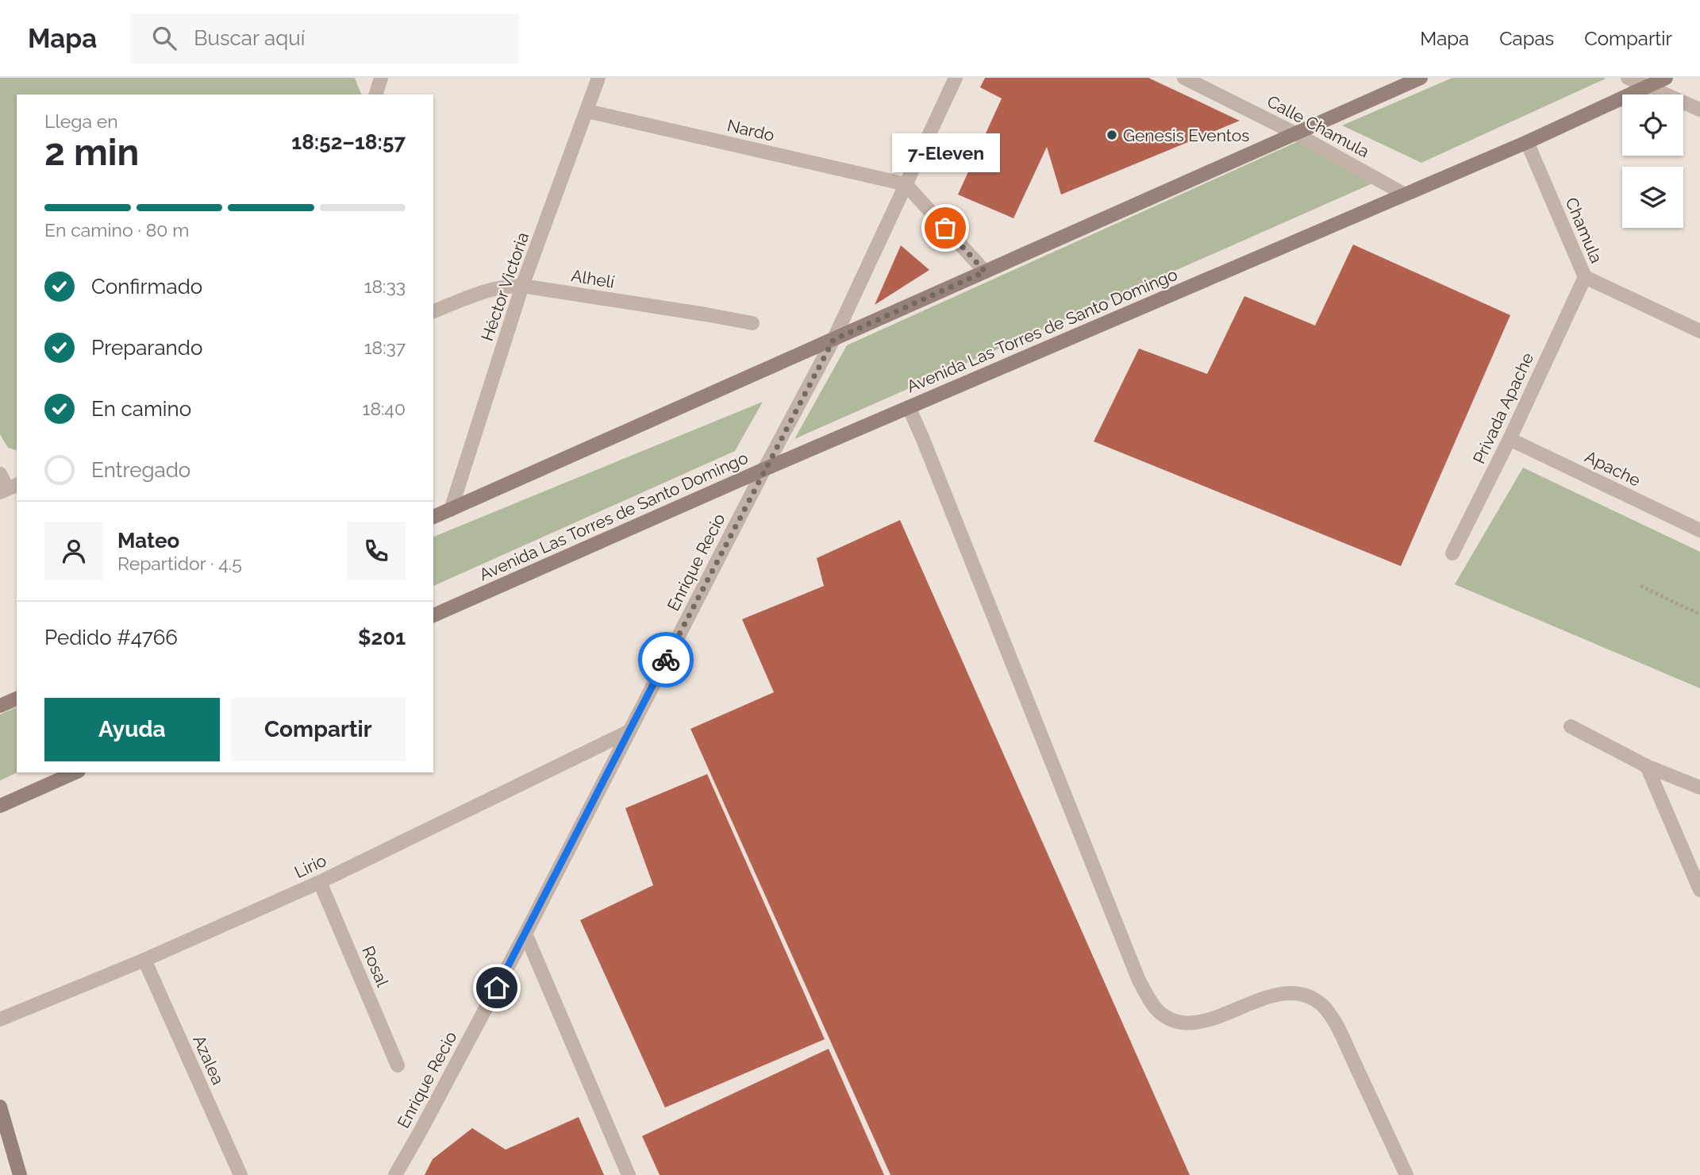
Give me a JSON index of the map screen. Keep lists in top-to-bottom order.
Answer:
{
  "streets": {
    "street": [
      "Calle Chamula",
      "Nardo",
      "Chamula",
      "Alhelí",
      "Héctor Victoria",
      "Avenida Las Torres de Santo Domingo",
      "Privada Apache",
      "Apache",
      "Enrique Recio",
      "Lirio",
      "Rosal",
      "Azalea"
    ]
  },
  "crossings": [
    ["Calle Chamula", "Avenida Las Torres de Santo Domingo"],
    ["Nardo", "Héctor Victoria"],
    ["Nardo", "Enrique Recio"],
    ["Chamula", "Avenida Las Torres de Santo Domingo"],
    ["Chamula", "Privada Apache"],
    ["Alhelí", "Héctor Victoria"],
    ["Avenida Las Torres de Santo Domingo", "Enrique Recio"],
    ["Privada Apache", "Apache"],
    ["Enrique Recio", "Lirio"],
    ["Lirio", "Rosal"],
    ["Lirio", "Azalea"]
  ],
  "places": ["Genesis Eventos", "7-Eleven"],
  "page": {
    "header": "Mapa",
    "search": "Buscar aquí",
    "nav": ["Mapa", "Capas", "Compartir"],
    "heading": ["2 min", "Llega en", "18:52–18:57"],
    "panel": [
      "Mateo",
      "Repartidor · 4.5",
      "Pedido #4766",
      "$201"
    ],
    "bubble": "7-Eleven",
    "bar": "En camino · 80 m",
    "list": [
      ["Confirmado", "18:33"],
      ["Preparando", "18:37"],
      ["En camino", "18:40"],
      "Entregado"
    ],
    "buttons": ["Ayuda", "Compartir"]
  }
}
